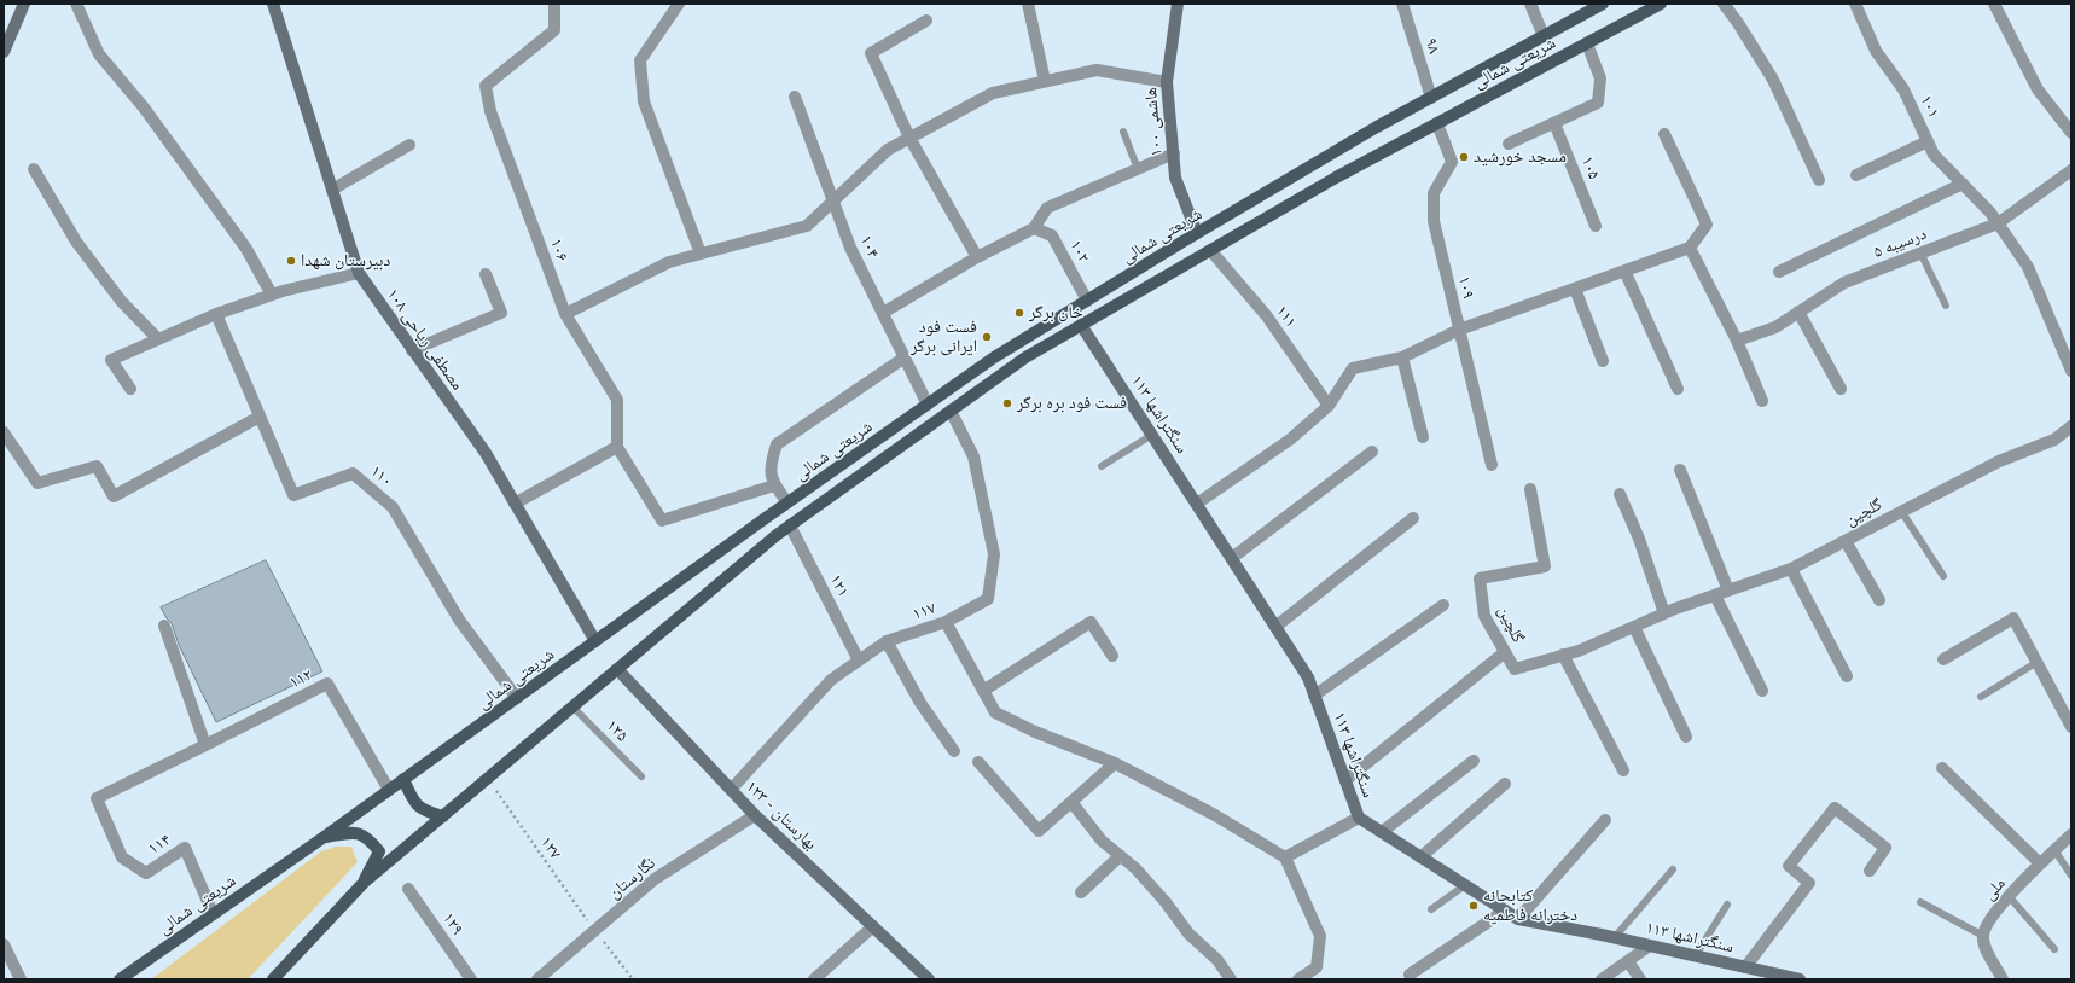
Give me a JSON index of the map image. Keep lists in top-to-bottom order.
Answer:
{
  "streets": {
    "main road": ["شریعتی شمالی"],
    "street": [
      "۹۸",
      "۱۰۱",
      "هاشمی ۱۰۰",
      "۱۰۵",
      "درسیبه ۵",
      "۱۰۴",
      "۱۰۶",
      "۱۰۲",
      "۱۰۹",
      "۱۱۱",
      "مصطفی ریاحی ۱۰۸",
      "سنگتراشها ۱۱۳",
      "۱۱۰",
      "گلچین",
      "۱۲۱",
      "۱۱۷",
      "۱۱۲",
      "بهارستان - ۱۲۳",
      "۱۱۴",
      "نگارستان",
      "ملی",
      "۱۲۹"
    ],
    "lane": ["۱۲۵"],
    "path": ["۱۲۷"]
  },
  "crossings": [
    ["۹۸", "شریعتی شمالی"],
    ["شریعتی شمالی", "هاشمی ۱۰۰"],
    ["شریعتی شمالی", "۱۰۴"],
    ["شریعتی شمالی", "۱۰۲"],
    ["شریعتی شمالی", "۱۰۹"],
    ["شریعتی شمالی", "۱۱۱"],
    ["شریعتی شمالی", "مصطفی ریاحی ۱۰۸"],
    ["شریعتی شمالی", "سنگتراشها ۱۱۳"],
    ["شریعتی شمالی", "۱۱۰"],
    ["شریعتی شمالی", "۱۲۱"],
    ["شریعتی شمالی", "۱۱۷"],
    ["شریعتی شمالی", "۱۱۲"],
    ["شریعتی شمالی", "۱۲۵"],
    ["شریعتی شمالی", "بهارستان - ۱۲۳"],
    ["شریعتی شمالی", "۱۱۴"],
    ["شریعتی شمالی", "۱۲۷"],
    ["۱۰۱", "درسیبه ۵"],
    ["۱۲۱", "۱۱۷"],
    ["۱۱۷", "بهارستان - ۱۲۳"],
    ["۱۱۲", "۱۱۴"],
    ["بهارستان - ۱۲۳", "نگارستان"],
    ["۱۲۷", "نگارستان"]
  ],
  "places": [
    "مسجد خورشید",
    "دبیرستان شهدا",
    "خان برگر",
    "فست فود ایرانی برگر",
    "فست فود بره برگر",
    "کتابحانه دخترانه فاطمیه"
  ]
}
